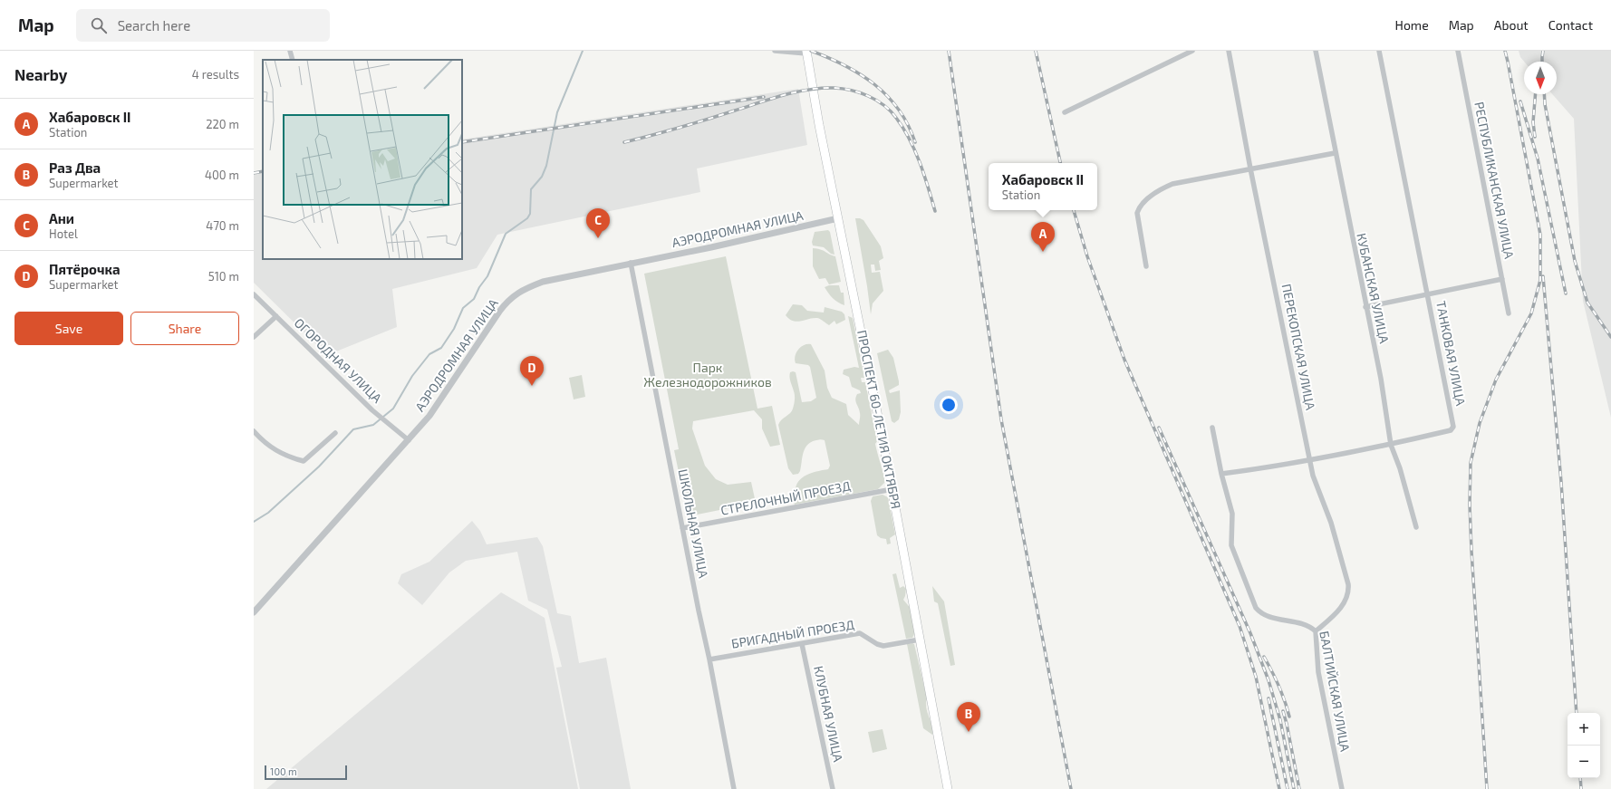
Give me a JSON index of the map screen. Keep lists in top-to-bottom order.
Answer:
{
  "streets": {
    "highway": ["ПРОСПЕКТ 60-ЛЕТИЯ ОКТЯБРЯ"],
    "street": [
      "РЕСПУБЛИКАНСКАЯ УЛИЦА",
      "АЭРОДРОМНАЯ УЛИЦА",
      "КУБАНСКАЯ УЛИЦА",
      "ПЕРЕКОПСКАЯ УЛИЦА",
      "ТАНКОВАЯ УЛИЦА",
      "ОГОРОДНАЯ УЛИЦА",
      "СТРЕЛОЧНЫЙ ПРОЕЗД",
      "ШКОЛЬНАЯ УЛИЦА",
      "БРИГАДНЫЙ ПРОЕЗД",
      "БАЛТИЙСКАЯ УЛИЦА",
      "КЛУБНАЯ УЛИЦА"
    ]
  },
  "crossings": [
    ["АЭРОДРОМНАЯ УЛИЦА", "ОГОРОДНАЯ УЛИЦА"],
    ["АЭРОДРОМНАЯ УЛИЦА", "ПРОСПЕКТ 60-ЛЕТИЯ ОКТЯБРЯ"],
    ["АЭРОДРОМНАЯ УЛИЦА", "ШКОЛЬНАЯ УЛИЦА"],
    ["КУБАНСКАЯ УЛИЦА", "ТАНКОВАЯ УЛИЦА"],
    ["ПЕРЕКОПСКАЯ УЛИЦА", "ТАНКОВАЯ УЛИЦА"],
    ["ПЕРЕКОПСКАЯ УЛИЦА", "БАЛТИЙСКАЯ УЛИЦА"],
    ["ТАНКОВАЯ УЛИЦА", "БАЛТИЙСКАЯ УЛИЦА"],
    ["ПРОСПЕКТ 60-ЛЕТИЯ ОКТЯБРЯ", "СТРЕЛОЧНЫЙ ПРОЕЗД"],
    ["ПРОСПЕКТ 60-ЛЕТИЯ ОКТЯБРЯ", "БРИГАДНЫЙ ПРОЕЗД"],
    ["СТРЕЛОЧНЫЙ ПРОЕЗД", "ШКОЛЬНАЯ УЛИЦА"],
    ["ШКОЛЬНАЯ УЛИЦА", "БРИГАДНЫЙ ПРОЕЗД"],
    ["БРИГАДНЫЙ ПРОЕЗД", "КЛУБНАЯ УЛИЦА"]
  ],
  "parks": ["Парк Железнодорожников"],
  "scale_bar": "100 m",
  "north": "bottom",
  "page": {
    "header": "Map",
    "search": "Search here",
    "nav": [
      "Home",
      "Map",
      "About",
      "Contact"
    ],
    "heading": ["Nearby", "4 results"],
    "list": [
      {
        "mark": "A",
        "name": "Хабаровск II",
        "note": "Station",
        "value": "220 m"
      },
      {
        "mark": "B",
        "name": "Раз Два",
        "note": "Supermarket",
        "value": "400 m"
      },
      {
        "mark": "C",
        "name": "Ани",
        "note": "Hotel",
        "value": "470 m"
      },
      {
        "mark": "D",
        "name": "Пятёрочка",
        "note": "Supermarket",
        "value": "510 m"
      }
    ],
    "popup": ["Хабаровск II", "Station"],
    "pins": [
      "C",
      "A",
      "D",
      "B"
    ],
    "buttons": ["Save", "Share"],
    "map_buttons": ["+", "−"],
    "scale": "100 m"
  }
}
